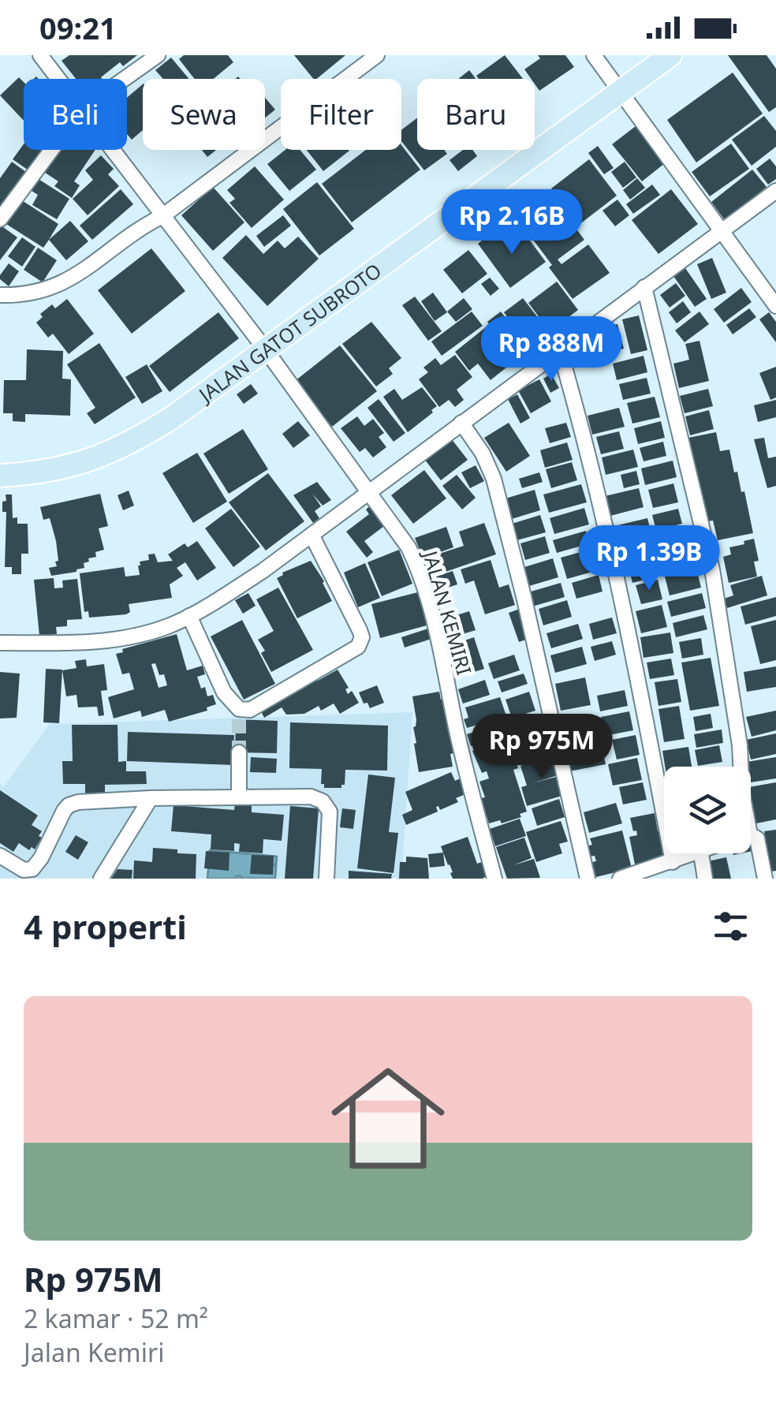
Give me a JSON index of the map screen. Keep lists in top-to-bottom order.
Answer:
{
  "streets": {
    "main road": ["JALAN GATOT SUBROTO"],
    "street": ["JALAN KEMIRI"]
  },
  "crossings": [
    ["JALAN GATOT SUBROTO", "JALAN KEMIRI"]
  ],
  "page": {
    "status": "09:21",
    "chip": [
      "Beli",
      "Sewa",
      "Filter",
      "Baru"
    ],
    "price": [
      "Rp 2.16B",
      "Rp 888M",
      "Rp 1.39B",
      "Rp 975M"
    ],
    "heading": "4 properti",
    "list": [
      {
        "name": "Rp 975M",
        "note": "2 kamar · 52 m² · Jalan Kemiri"
      }
    ]
  }
}
